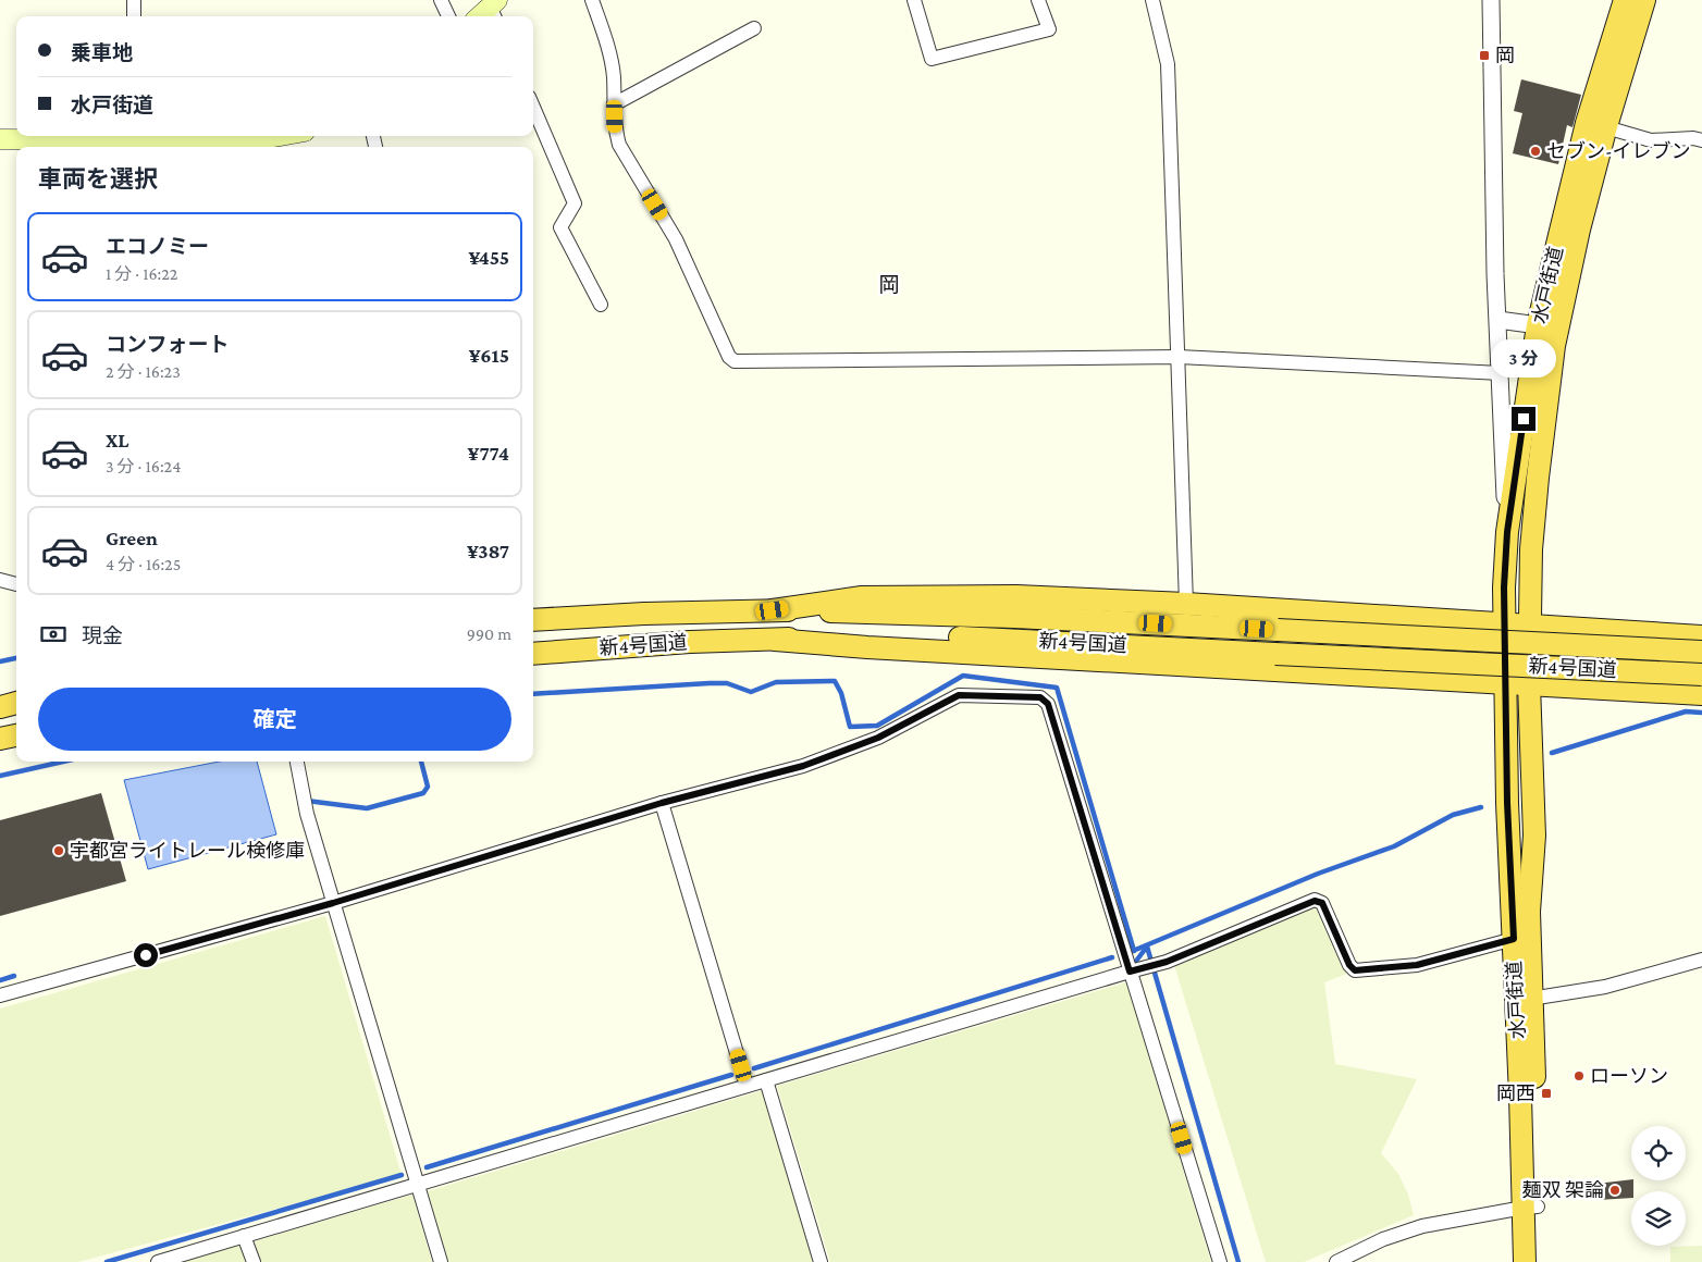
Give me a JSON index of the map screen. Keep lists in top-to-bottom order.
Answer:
{
  "streets": {
    "highway": ["水戸街道", "新4号国道"]
  },
  "districts": ["岡"],
  "places": {
    "transit": ["岡", "岡西"],
    "other": [
      "セブン-イレブン",
      "宇都宮ライトレール検修庫",
      "ローソン",
      "麺双 架論"
    ]
  },
  "page": {
    "banner": ["乗車地", "水戸街道"],
    "heading": "車両を選択",
    "list": [
      {
        "name": "エコノミー",
        "note": "1 分 · 16:22",
        "value": "¥455"
      },
      {
        "name": "コンフォート",
        "note": "2 分 · 16:23",
        "value": "¥615"
      },
      {
        "name": "XL",
        "note": "3 分 · 16:24",
        "value": "¥774"
      },
      {
        "name": "Green",
        "note": "4 分 · 16:25",
        "value": "¥387"
      }
    ],
    "bubble": "3 分",
    "pay": ["現金", "990 m"],
    "buttons": "確定"
  }
}
